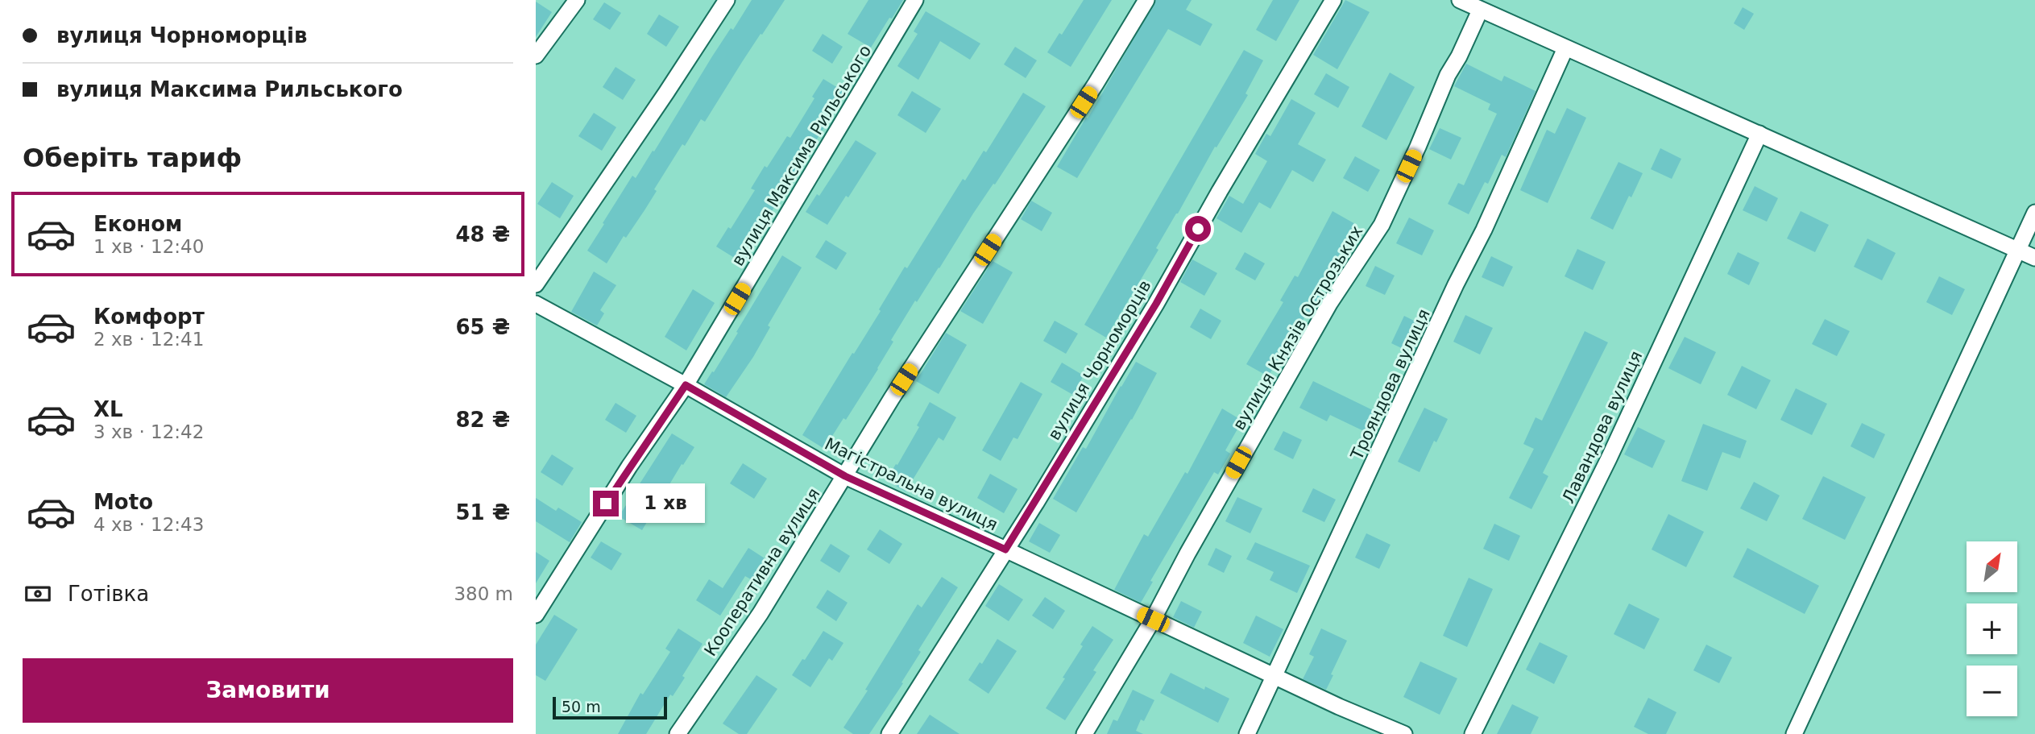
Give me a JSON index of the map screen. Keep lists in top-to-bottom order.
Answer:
{
  "streets": {
    "street": [
      "вулиця Максима Рильського",
      "вулиця Князів Острозьких",
      "вулиця Чорноморців",
      "Трояндова вулиця",
      "Лавандова вулиця",
      "Магістральна вулиця",
      "Кооперативна вулиця"
    ]
  },
  "crossings": [
    ["вулиця Максима Рильського", "Магістральна вулиця"],
    ["вулиця Князів Острозьких", "Магістральна вулиця"],
    ["вулиця Чорноморців", "Магістральна вулиця"],
    ["Трояндова вулиця", "Магістральна вулиця"],
    ["Магістральна вулиця", "Кооперативна вулиця"]
  ],
  "scale_bar": "50 m",
  "north": "top right",
  "page": {
    "banner": ["вулиця Чорноморців", "вулиця Максима Рильського"],
    "heading": "Оберіть тариф",
    "list": [
      {
        "name": "Економ",
        "note": "1 хв · 12:40",
        "value": "48 ₴"
      },
      {
        "name": "Комфорт",
        "note": "2 хв · 12:41",
        "value": "65 ₴"
      },
      {
        "name": "XL",
        "note": "3 хв · 12:42",
        "value": "82 ₴"
      },
      {
        "name": "Moto",
        "note": "4 хв · 12:43",
        "value": "51 ₴"
      }
    ],
    "bubble": "1 хв",
    "map_buttons": ["+", "−"],
    "pay": ["Готівка", "380 m"],
    "buttons": "Замовити",
    "scale": "50 m"
  }
}
